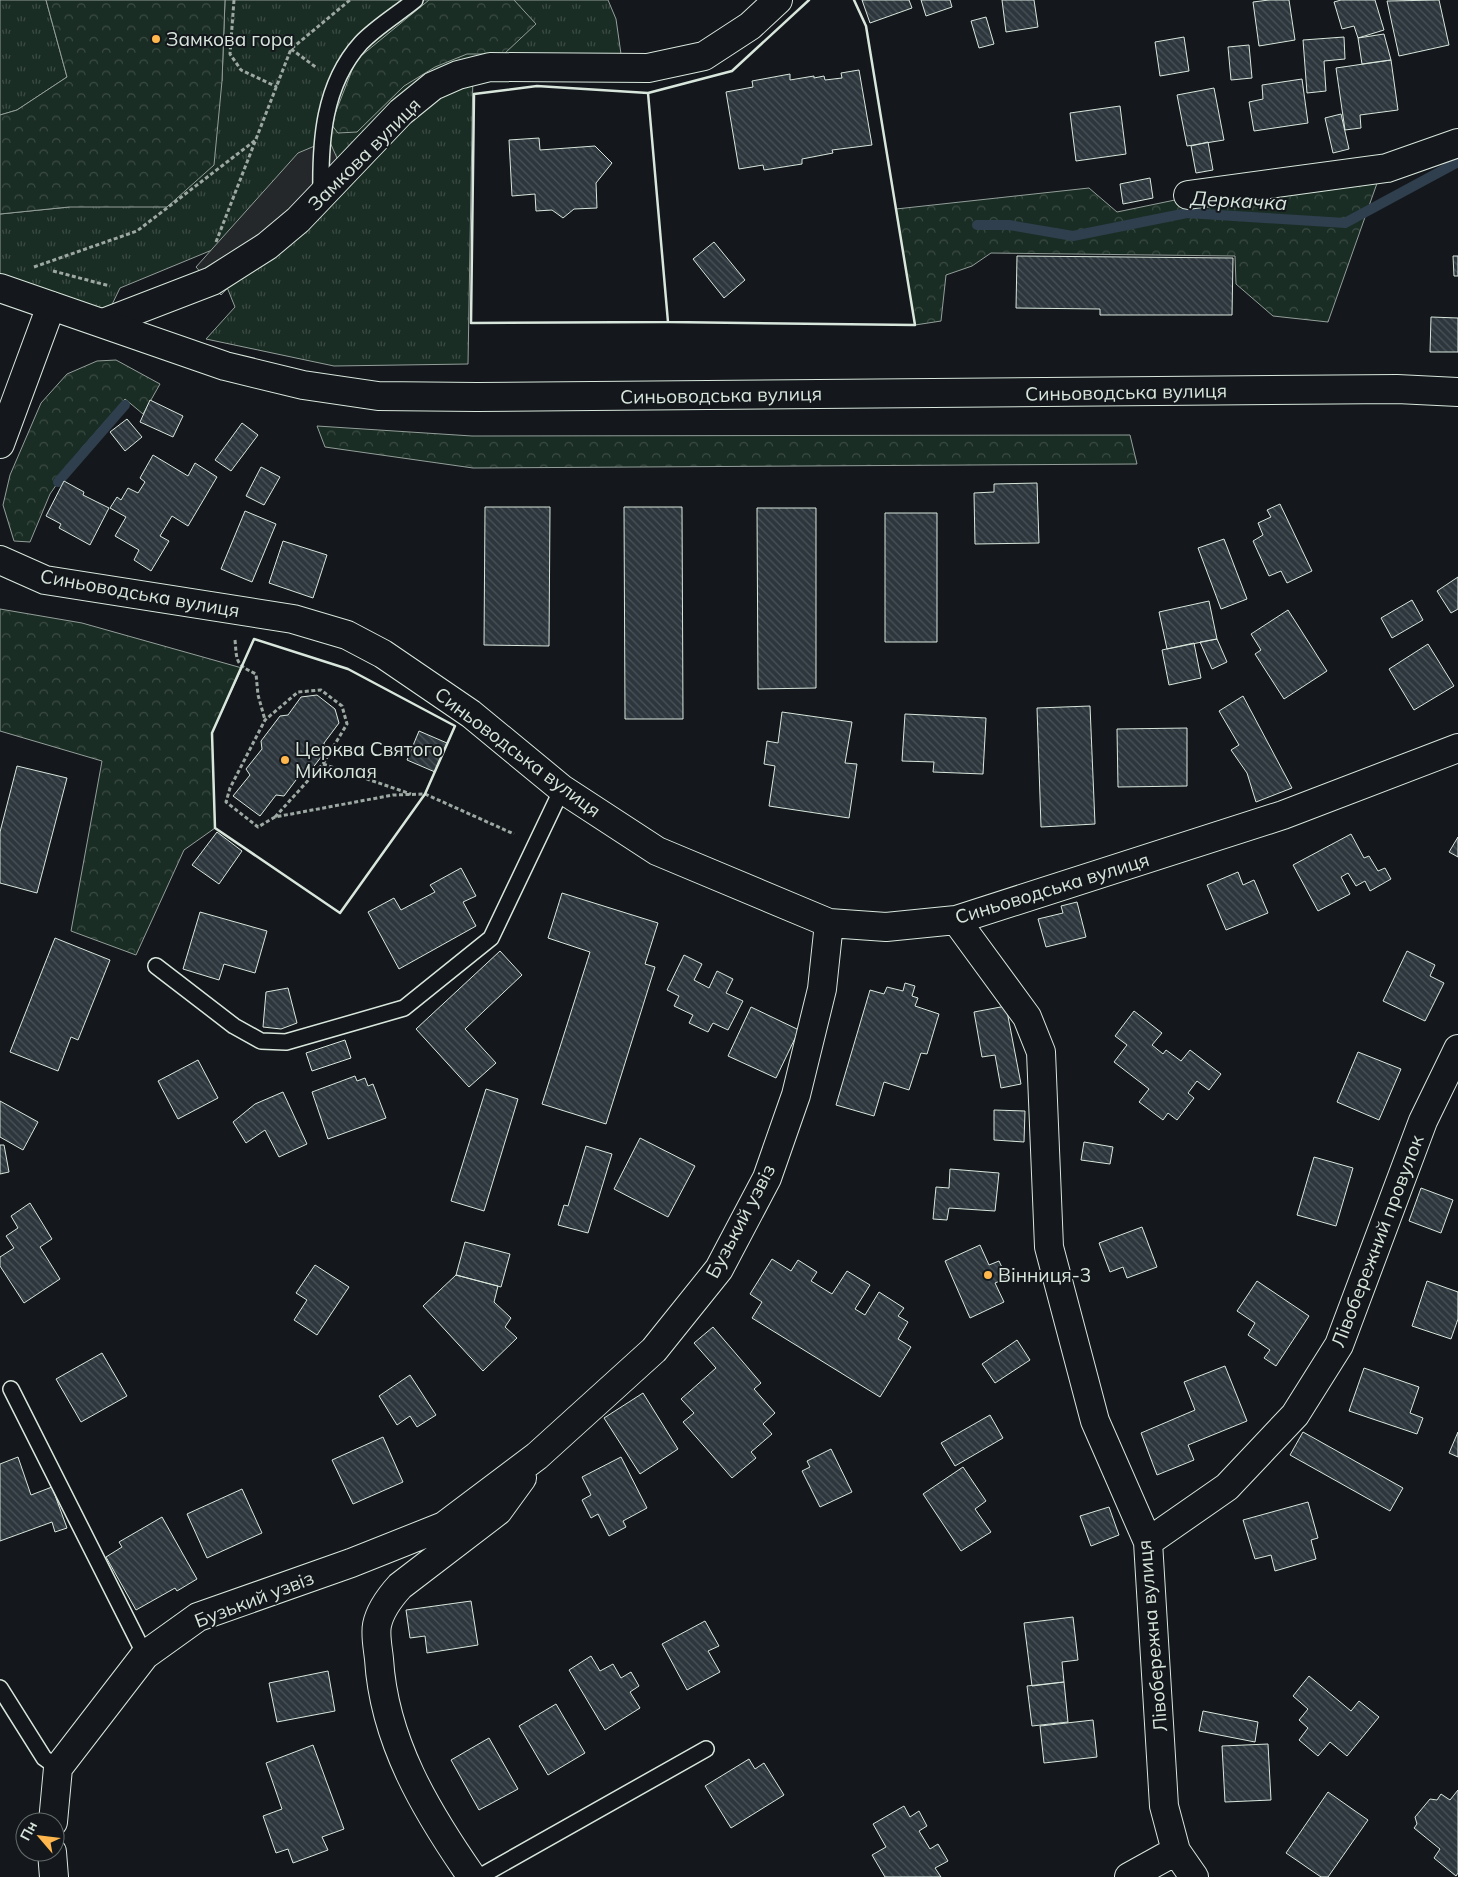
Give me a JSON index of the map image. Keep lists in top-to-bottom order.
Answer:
{
  "streets": {
    "street": [
      "Замкова вулиця",
      "Синьоводська вулиця",
      "Бузький узвіз",
      "Лівобережний провулок",
      "Лівобережна вулиця"
    ]
  },
  "crossings": [
    ["Замкова вулиця", "Синьоводська вулиця"],
    ["Синьоводська вулиця", "Бузький узвіз"],
    ["Синьоводська вулиця", "Лівобережна вулиця"],
    ["Лівобережний провулок", "Лівобережна вулиця"]
  ],
  "water": ["Деркачка"],
  "places": ["Замкова гора", "Церква Святого Миколая", "Вінниця-3"],
  "north": "top left"
}
